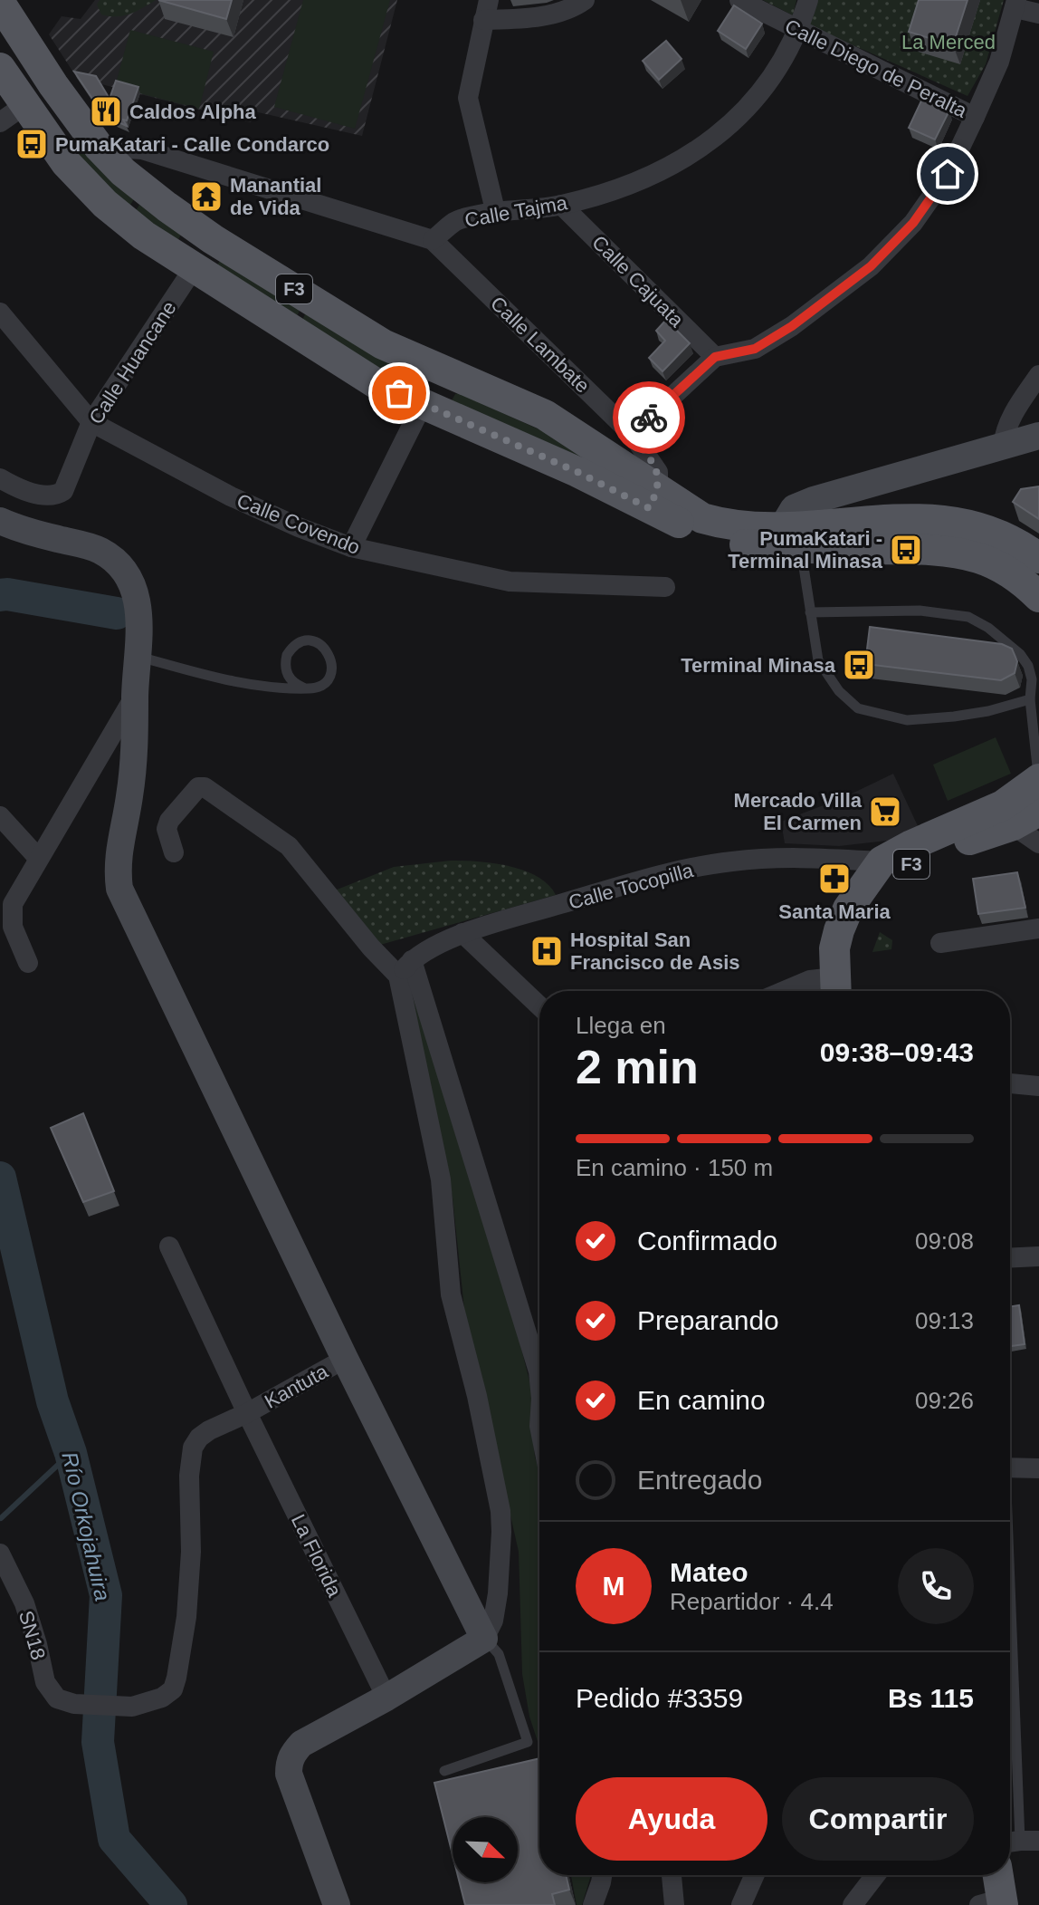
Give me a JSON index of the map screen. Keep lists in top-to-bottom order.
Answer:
{
  "streets": {
    "main road": ["F3"],
    "street": [
      "Calle Diego de Peralta",
      "Calle Tajma",
      "Calle Cajuata",
      "Calle Lambate",
      "Calle Huancane",
      "Calle Covendo",
      "Calle Tocopilla",
      "Kantuta",
      "La Florida",
      "SN18"
    ]
  },
  "crossings": [
    ["Calle Diego de Peralta", "Calle Tajma"],
    ["Calle Tajma", "Calle Cajuata"],
    ["Calle Tajma", "Calle Lambate"],
    ["F3", "Calle Lambate"],
    ["F3", "Calle Huancane"],
    ["F3", "Calle Tocopilla"],
    ["Calle Huancane", "Calle Covendo"],
    ["Kantuta", "La Florida"],
    ["Kantuta", "SN18"]
  ],
  "water": ["Río Orkojahuira"],
  "parks": ["La Merced"],
  "places": {
    "restaurant": ["Caldos Alpha"],
    "bus stop": ["PumaKatari - Calle Condarco", "PumaKatari - Terminal Minasa", "Terminal Minasa"],
    "temple": ["Manantial de Vida"],
    "supermarket": ["Mercado Villa El Carmen"],
    "pharmacy": ["Santa Maria"],
    "hospital": ["Hospital San Francisco de Asis"]
  },
  "north": "bottom right",
  "page": {
    "heading": ["2 min", "Llega en", "09:38–09:43"],
    "panel": [
      "Mateo",
      "Repartidor · 4.4",
      "Pedido #3359",
      "Bs 115"
    ],
    "bar": "En camino · 150 m",
    "list": [
      ["Confirmado", "09:08"],
      ["Preparando", "09:13"],
      ["En camino", "09:26"],
      "Entregado"
    ],
    "round": "M",
    "buttons": ["Ayuda", "Compartir"]
  }
}
